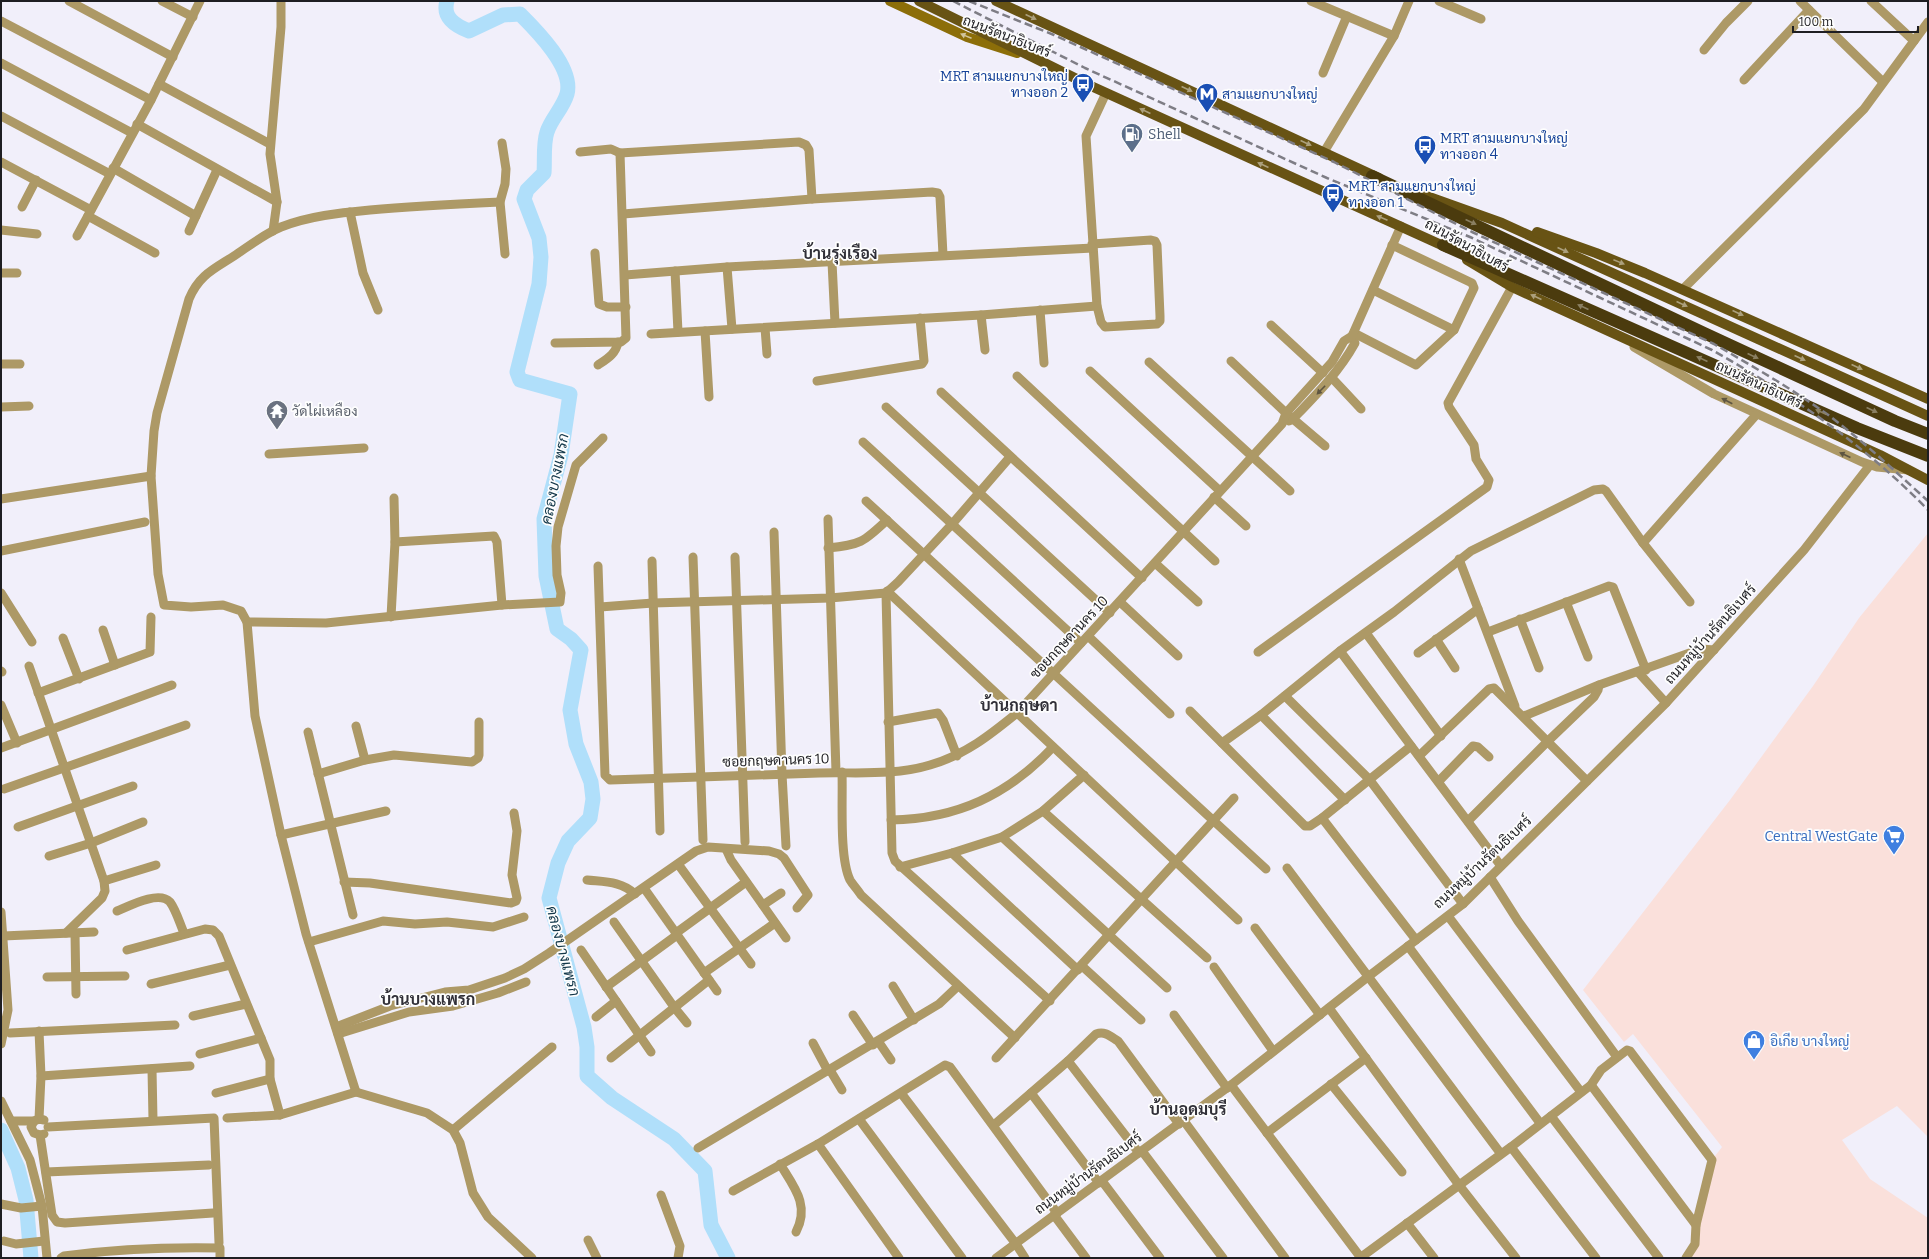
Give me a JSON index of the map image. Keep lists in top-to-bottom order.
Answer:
{
  "streets": {
    "main road": ["ถนนรัตนาธิเบศร์"],
    "street": ["ถนนหมู่บ้านรัตนธิเบศร์", "ซอยกฤษดานคร 10"]
  },
  "crossings": [
    ["ถนนรัตนาธิเบศร์", "ซอยกฤษดานคร 10"]
  ],
  "districts": [
    "บ้านรุ่งเรือง",
    "บ้านกฤษดา",
    "บ้านบางแพรก",
    "บ้านอุดมบุรี"
  ],
  "water": ["คลองบางแพรก"],
  "places": {
    "bus stop": ["MRT สามแยกบางใหญ่ ทางออก 2", "MRT สามแยกบางใหญ่ ทางออก 4", "MRT สามแยกบางใหญ่ ทางออก 1"],
    "metro station": ["สามแยกบางใหญ่"],
    "fuel station": ["Shell"],
    "temple": ["วัดไผ่เหลือง"],
    "supermarket": ["Central WestGate"],
    "shop": ["อิเกีย บางใหญ่"]
  },
  "scale_bar": "100 m"
}
